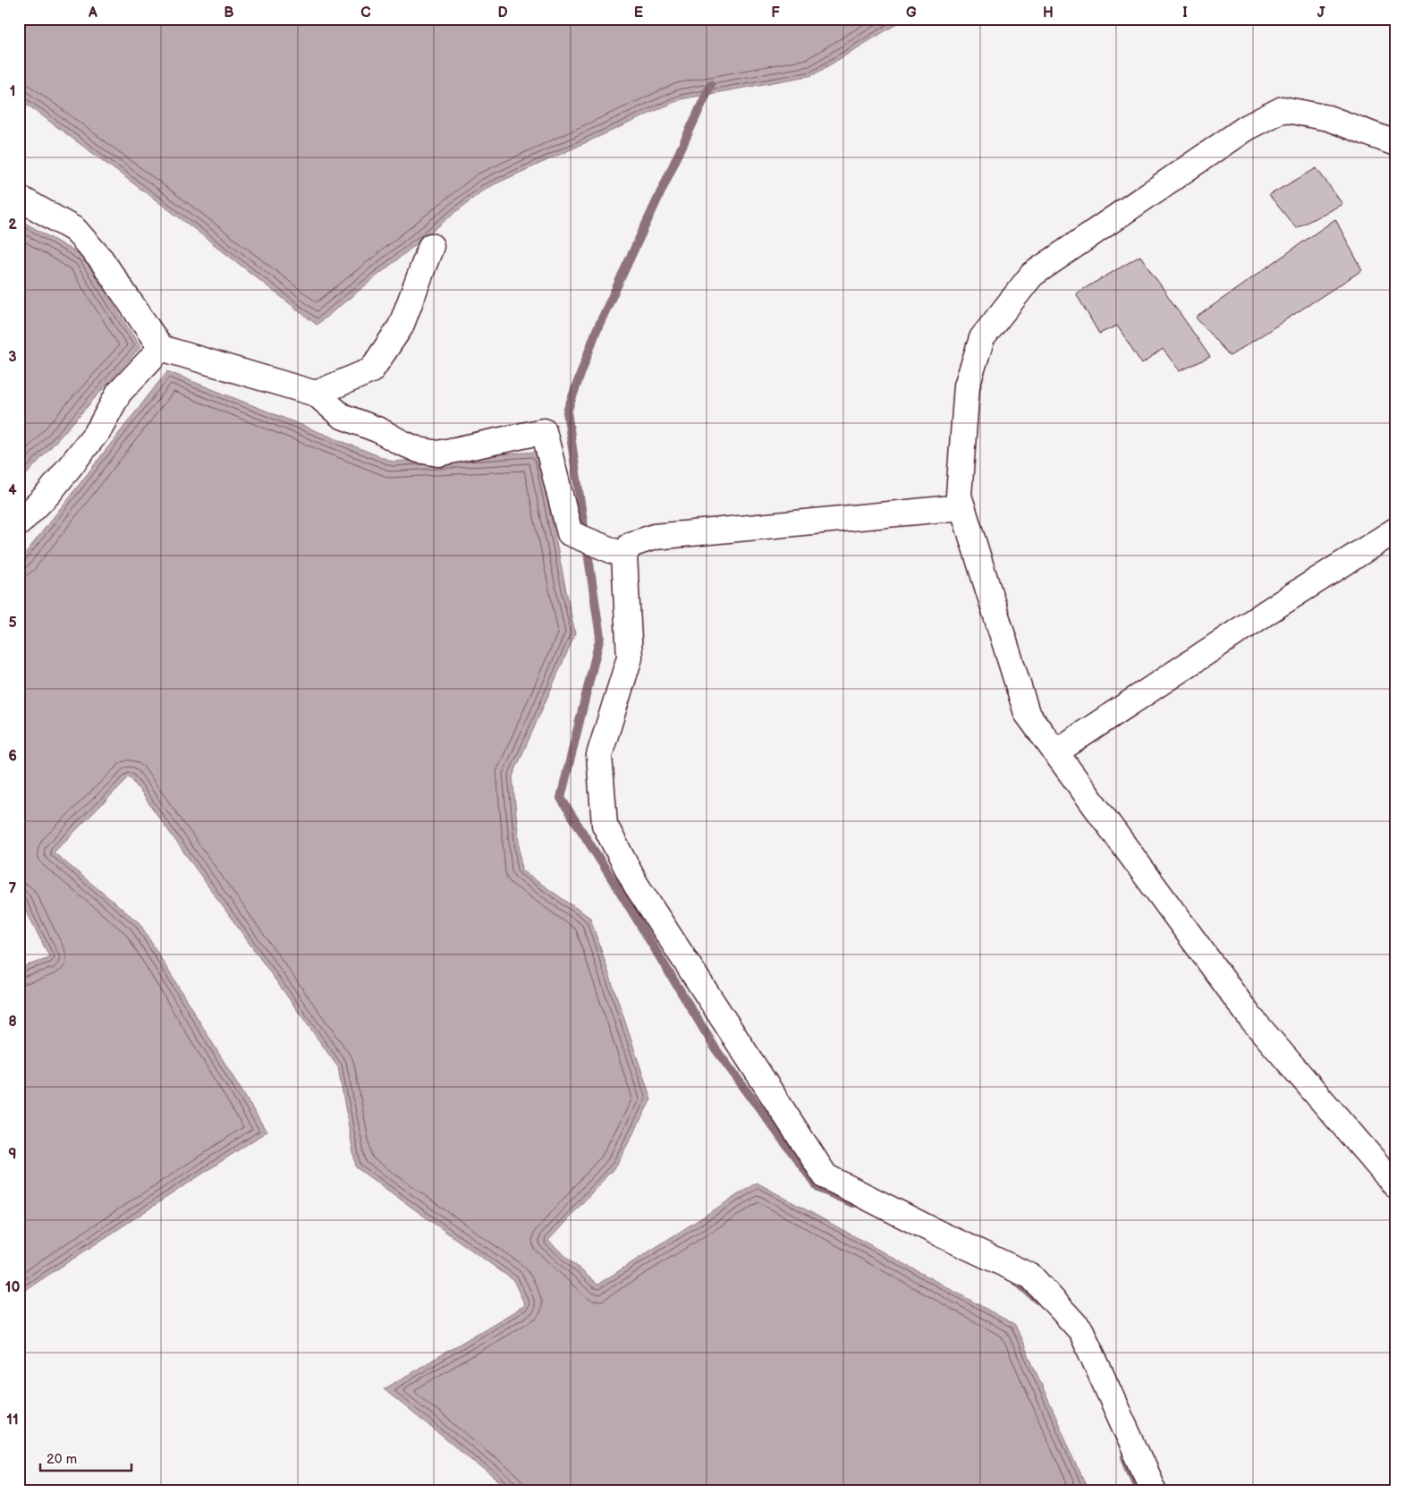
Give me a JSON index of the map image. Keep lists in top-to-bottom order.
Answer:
{
  "scale_bar": "20 m",
  "grid": {
    "columns": [
      "A",
      "B",
      "C",
      "D",
      "E",
      "F",
      "G",
      "H",
      "I",
      "J"
    ],
    "rows": [
      "1",
      "2",
      "3",
      "4",
      "5",
      "6",
      "7",
      "8",
      "9",
      "10",
      "11"
    ]
  }
}
